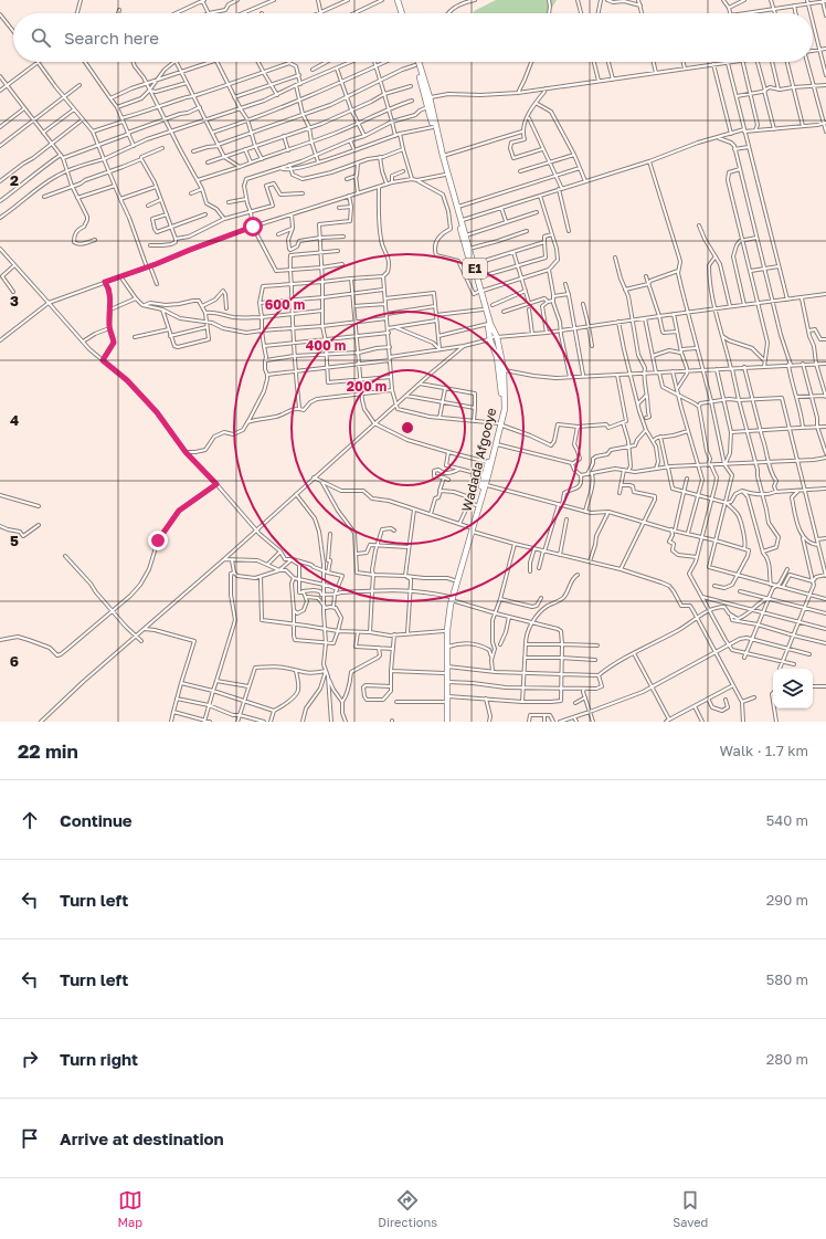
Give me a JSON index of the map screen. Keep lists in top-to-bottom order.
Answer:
{
  "streets": {
    "highway": ["E1", "Wadada Afgooye"]
  },
  "page": {
    "search": "Search here",
    "heading": ["22 min", "Walk · 1.7 km"],
    "list": [
      ["Continue", "540 m"],
      ["Turn left", "290 m"],
      ["Turn left", "580 m"],
      ["Turn right", "280 m"],
      "Arrive at destination"
    ],
    "nav": ["Map", "Directions", "Saved"]
  },
  "grid": {
    "rows": [
      "2",
      "3",
      "4",
      "5",
      "6"
    ]
  },
  "rings": ["600 m", "400 m", "200 m"]
}
